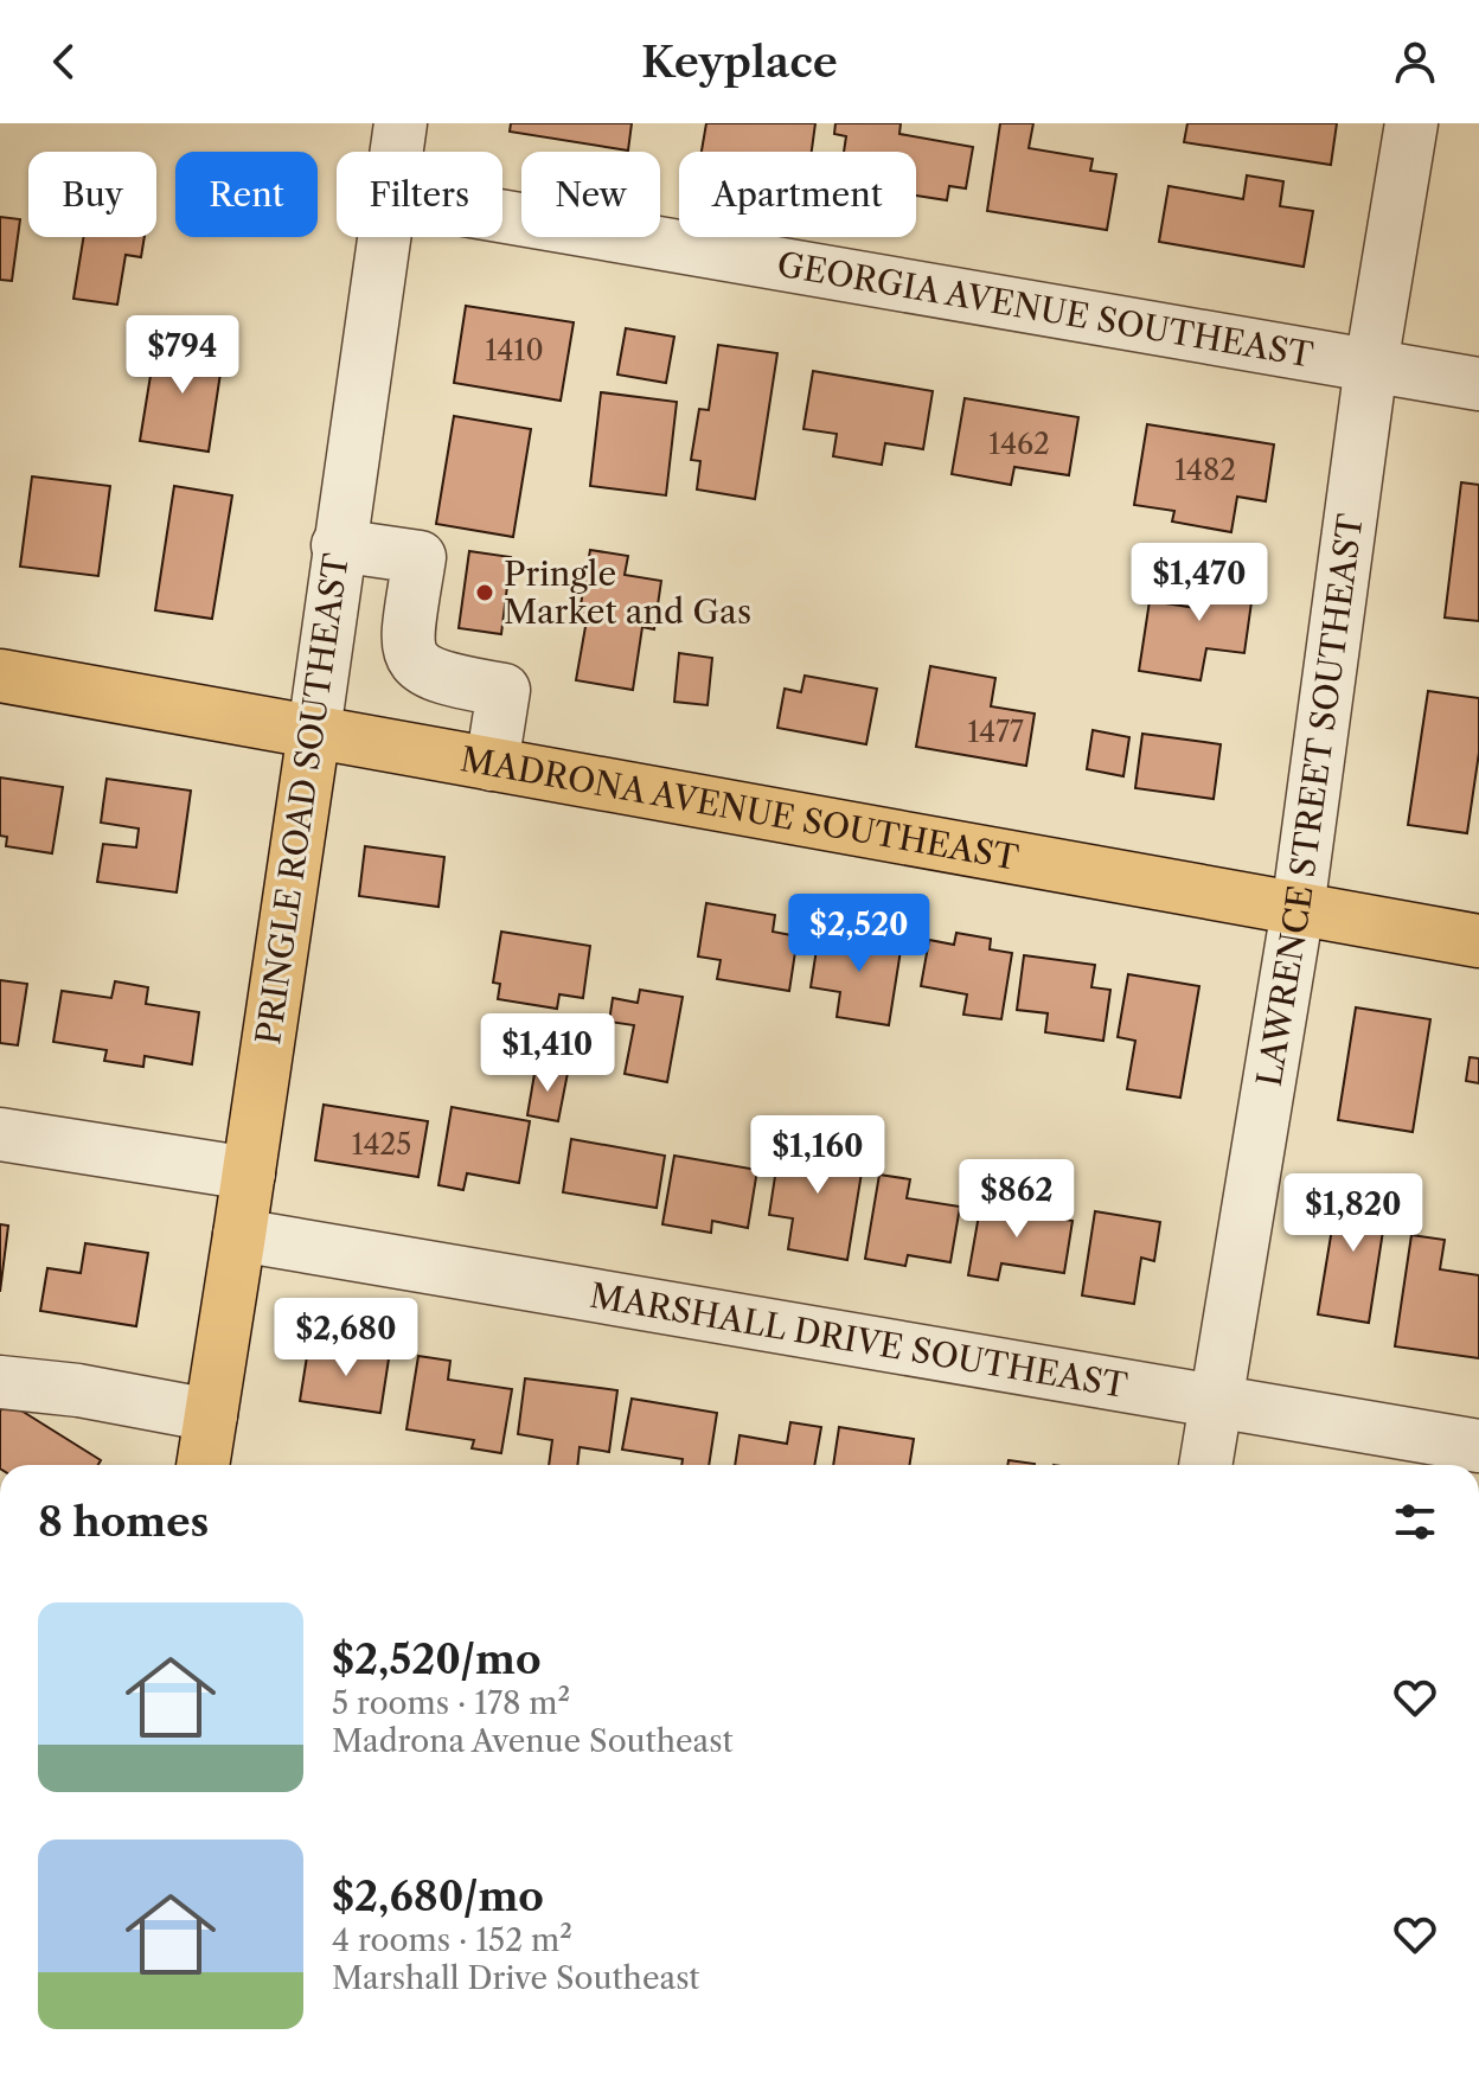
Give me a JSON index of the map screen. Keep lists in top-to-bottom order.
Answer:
{
  "streets": {
    "main road": ["PRINGLE ROAD SOUTHEAST", "MADRONA AVENUE SOUTHEAST"],
    "street": ["GEORGIA AVENUE SOUTHEAST", "LAWRENCE STREET SOUTHEAST", "MARSHALL DRIVE SOUTHEAST"]
  },
  "crossings": [
    ["GEORGIA AVENUE SOUTHEAST", "LAWRENCE STREET SOUTHEAST"],
    ["PRINGLE ROAD SOUTHEAST", "MADRONA AVENUE SOUTHEAST"],
    ["PRINGLE ROAD SOUTHEAST", "MARSHALL DRIVE SOUTHEAST"],
    ["LAWRENCE STREET SOUTHEAST", "MADRONA AVENUE SOUTHEAST"],
    ["LAWRENCE STREET SOUTHEAST", "MARSHALL DRIVE SOUTHEAST"]
  ],
  "places": ["Pringle Market and Gas"],
  "house_numbers": [
    "1410",
    "1462",
    "1482",
    "1477",
    "1425"
  ],
  "page": {
    "header": "Keyplace",
    "chip": [
      "Buy",
      "Rent",
      "Filters",
      "New",
      "Apartment"
    ],
    "price": [
      "$794",
      "$1,470",
      "$2,520",
      "$1,410",
      "$1,160",
      "$862",
      "$1,820",
      "$2,680"
    ],
    "heading": "8 homes",
    "list": [
      {
        "name": "$2,520/mo",
        "note": "5 rooms · 178 m² · Madrona Avenue Southeast"
      },
      {
        "name": "$2,680/mo",
        "note": "4 rooms · 152 m² · Marshall Drive Southeast"
      }
    ]
  }
}
